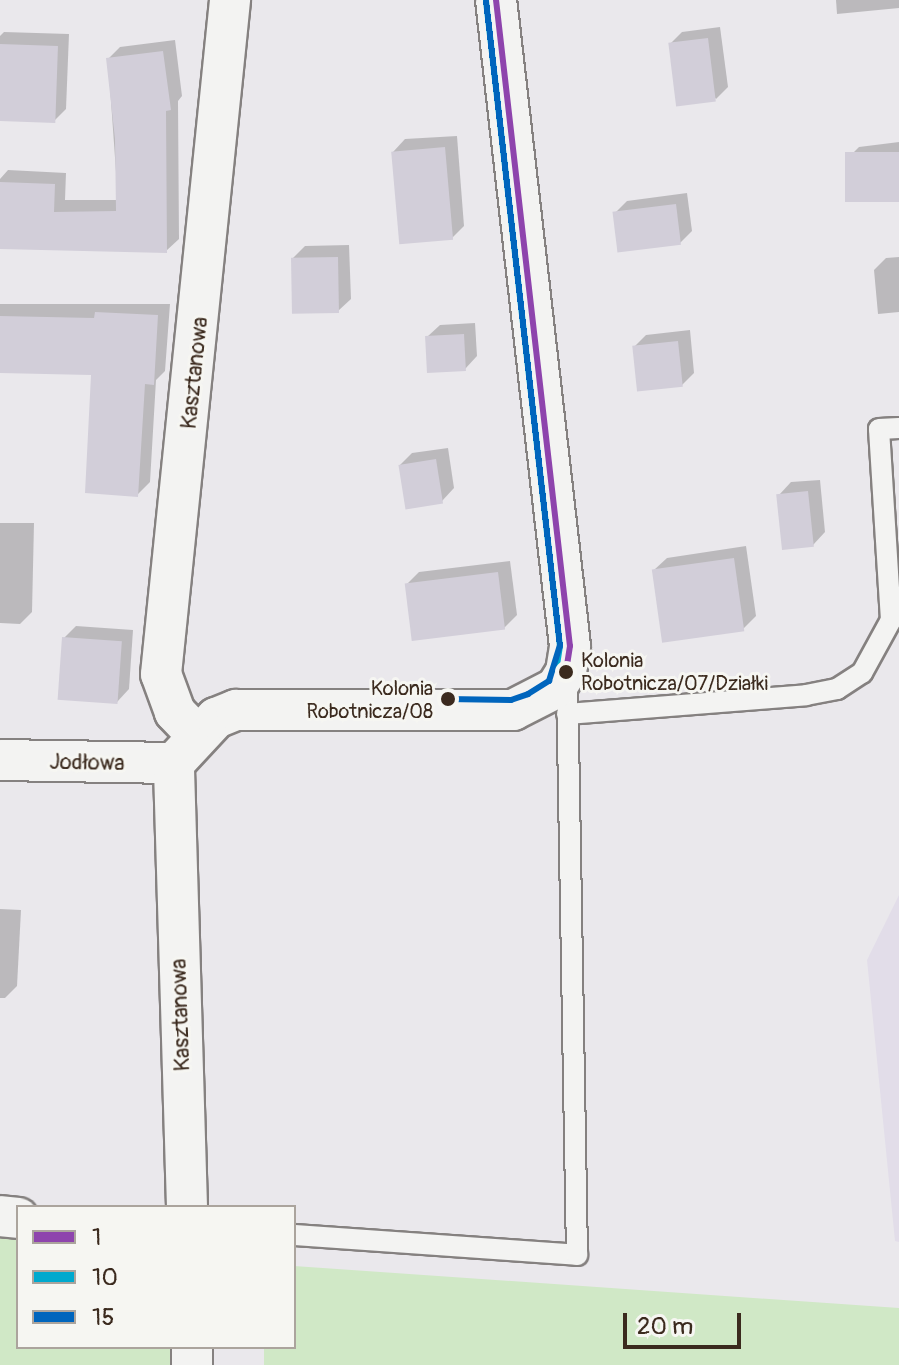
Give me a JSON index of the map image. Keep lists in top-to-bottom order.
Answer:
{
  "streets": {
    "street": ["Kasztanowa", "Jodłowa"]
  },
  "crossings": [
    ["Kasztanowa", "Jodłowa"]
  ],
  "places": ["Kolonia Robotnicza/07/Działki", "Kolonia Robotnicza/08"],
  "lines": ["transit line 1", "transit line 10", "transit line 15"],
  "legend": ["1", "10", "15"],
  "scale_bar": "20 m"
}
